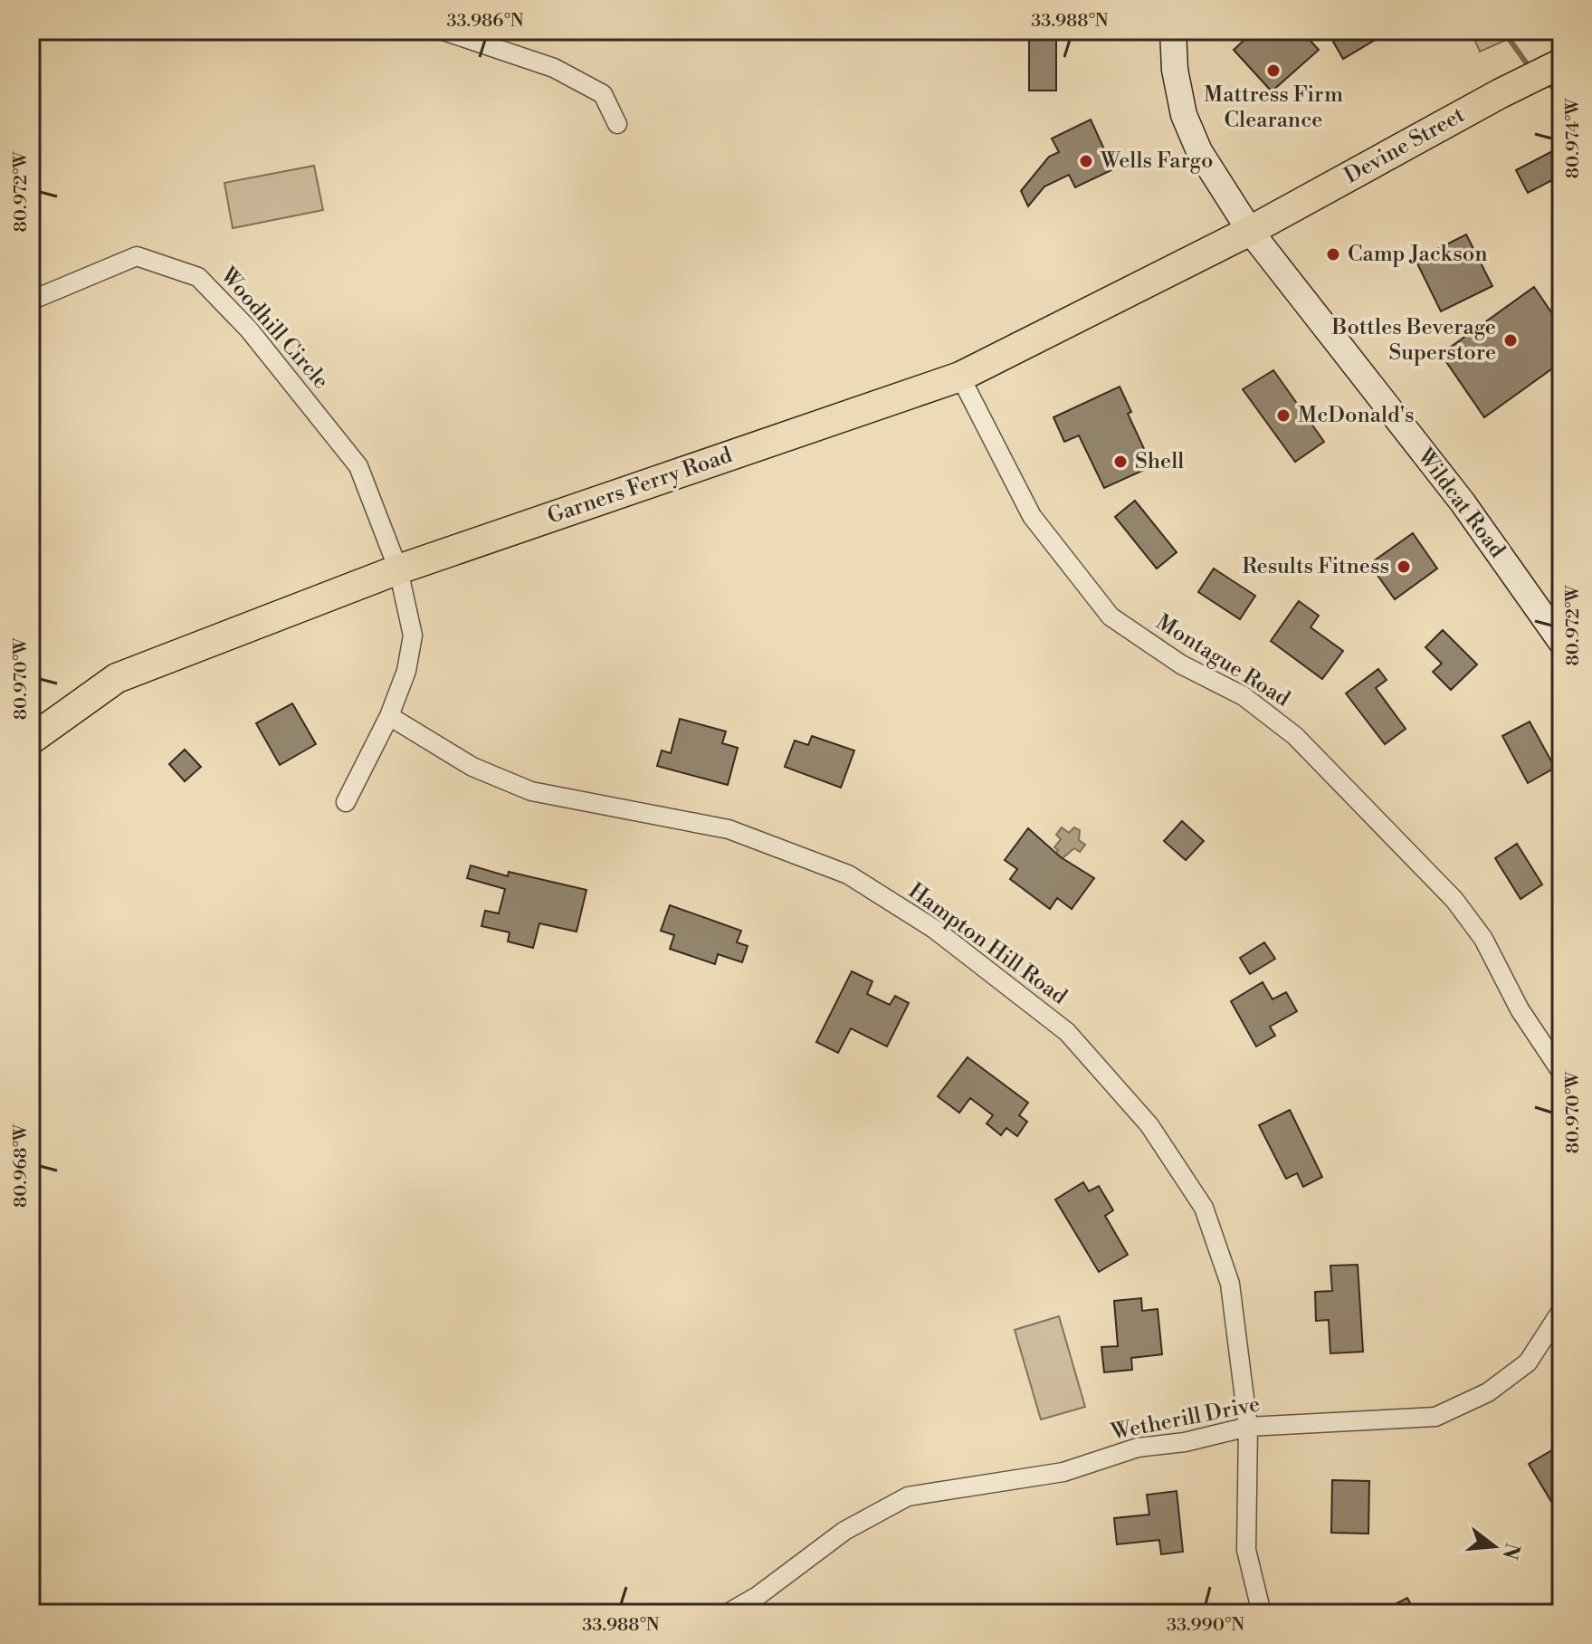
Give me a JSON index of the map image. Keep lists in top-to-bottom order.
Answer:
{
  "streets": {
    "main road": ["Devine Street", "Garners Ferry Road", "Wildcat Road"],
    "street": [
      "Woodhill Circle",
      "Montague Road",
      "Hampton Hill Road",
      "Wetherill Drive"
    ]
  },
  "crossings": [
    ["Devine Street", "Garners Ferry Road"],
    ["Devine Street", "Wildcat Road"],
    ["Woodhill Circle", "Garners Ferry Road"],
    ["Garners Ferry Road", "Wildcat Road"],
    ["Garners Ferry Road", "Montague Road"],
    ["Hampton Hill Road", "Wetherill Drive"]
  ],
  "places": [
    "Mattress Firm Clearance",
    "Wells Fargo",
    "Camp Jackson",
    "Bottles Beverage Superstore",
    "McDonald's",
    "Shell",
    "Results Fitness"
  ],
  "north": "right",
  "coordinates": [
    "33.986°N",
    "33.988°N",
    "80.974°W",
    "80.972°W",
    "80.970°W",
    "80.968°W",
    "33.990°N"
  ]
}
